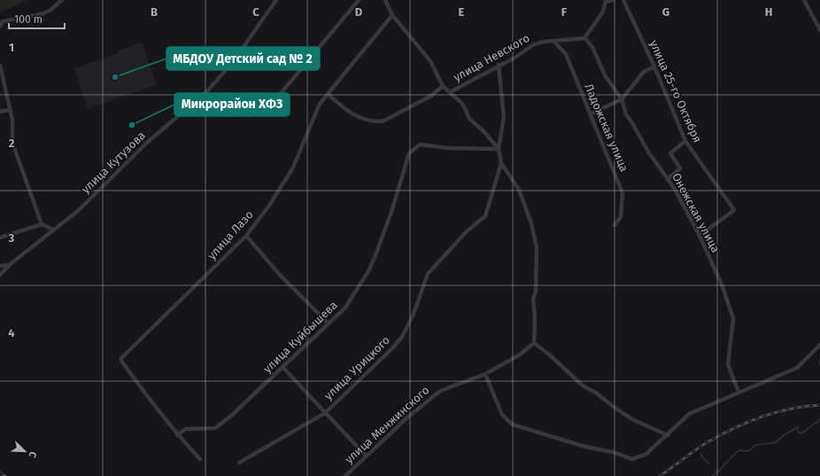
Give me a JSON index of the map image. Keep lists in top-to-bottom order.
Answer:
{
  "streets": {
    "street": [
      "улица Невского",
      "улица 25-го Октября",
      "Ладожская улица",
      "улица Кутузова",
      "Онежская улица",
      "улица Лазо",
      "улица Куйбышева",
      "улица Урицкого",
      "улица Менжинского"
    ]
  },
  "crossings": [
    ["улица Невского", "Ладожская улица"],
    ["улица Невского", "Онежская улица"],
    ["улица 25-го Октября", "Онежская улица"],
    ["улица Лазо", "улица Куйбышева"]
  ],
  "places": ["МБДОУ Детский сад № 2", "Микрорайон ХФЗ"],
  "scale_bar": "100 m",
  "north": "bottom right",
  "grid": {
    "columns": [
      "B",
      "C",
      "D",
      "E",
      "F",
      "G",
      "H"
    ],
    "rows": [
      "1",
      "2",
      "3",
      "4"
    ]
  }
}
